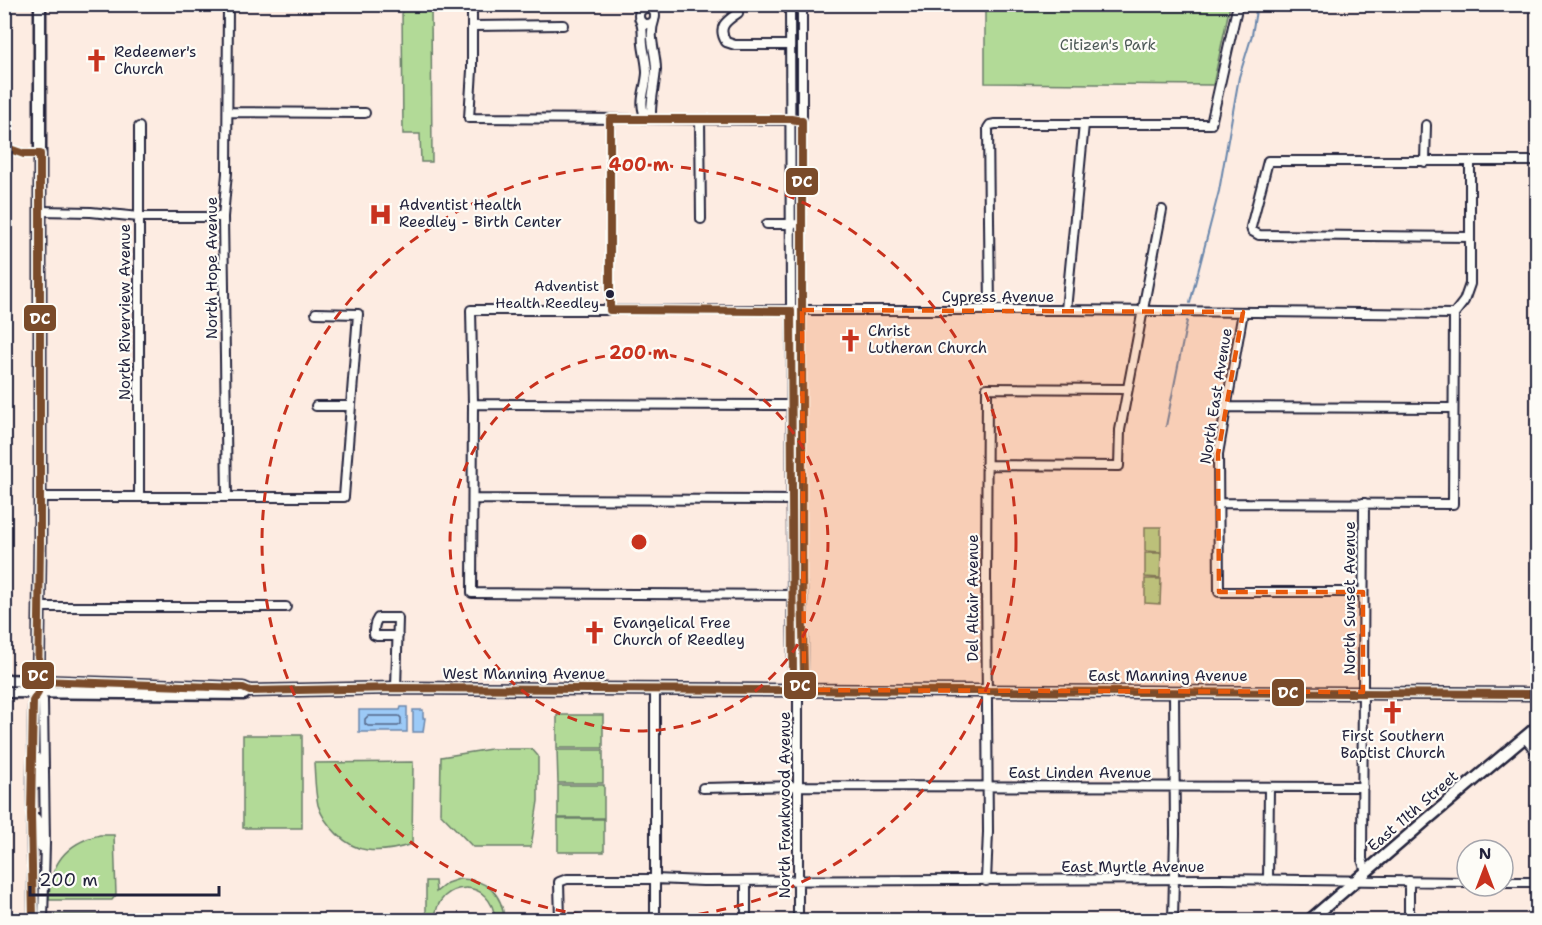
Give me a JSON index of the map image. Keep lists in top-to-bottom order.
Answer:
{
  "streets": {
    "main road": ["West Manning Avenue", "East Manning Avenue", "East 11th Street"],
    "street": [
      "North Hope Avenue",
      "Cypress Avenue",
      "North Riverview Avenue",
      "North East Avenue",
      "Del Altair Avenue",
      "North Sunset Avenue",
      "East Linden Avenue",
      "North Frankwood Avenue",
      "East Myrtle Avenue"
    ]
  },
  "crossings": [
    ["Cypress Avenue", "North East Avenue"],
    ["Cypress Avenue", "North Frankwood Avenue"],
    ["North East Avenue", "North Sunset Avenue"],
    ["Del Altair Avenue", "East Manning Avenue"],
    ["Del Altair Avenue", "East Linden Avenue"],
    ["Del Altair Avenue", "East Myrtle Avenue"],
    ["North Sunset Avenue", "East Manning Avenue"],
    ["North Sunset Avenue", "East Linden Avenue"],
    ["North Sunset Avenue", "East 11th Street"],
    ["West Manning Avenue", "East Manning Avenue"],
    ["West Manning Avenue", "North Frankwood Avenue"],
    ["East Manning Avenue", "North Frankwood Avenue"],
    ["East Linden Avenue", "North Frankwood Avenue"],
    ["North Frankwood Avenue", "East Myrtle Avenue"],
    ["East 11th Street", "East Myrtle Avenue"]
  ],
  "parks": ["Citizen's Park"],
  "places": {
    "church": [
      "Redeemer's Church",
      "Christ Lutheran Church",
      "Evangelical Free Church of Reedley",
      "First Southern Baptist Church"
    ],
    "hospital": ["Adventist Health Reedley - Birth Center"],
    "other": ["Adventist Health Reedley"]
  },
  "lines": ["transit line DC"],
  "scale_bar": "200 m",
  "north": "top",
  "rings": ["400 m", "200 m"]
}
